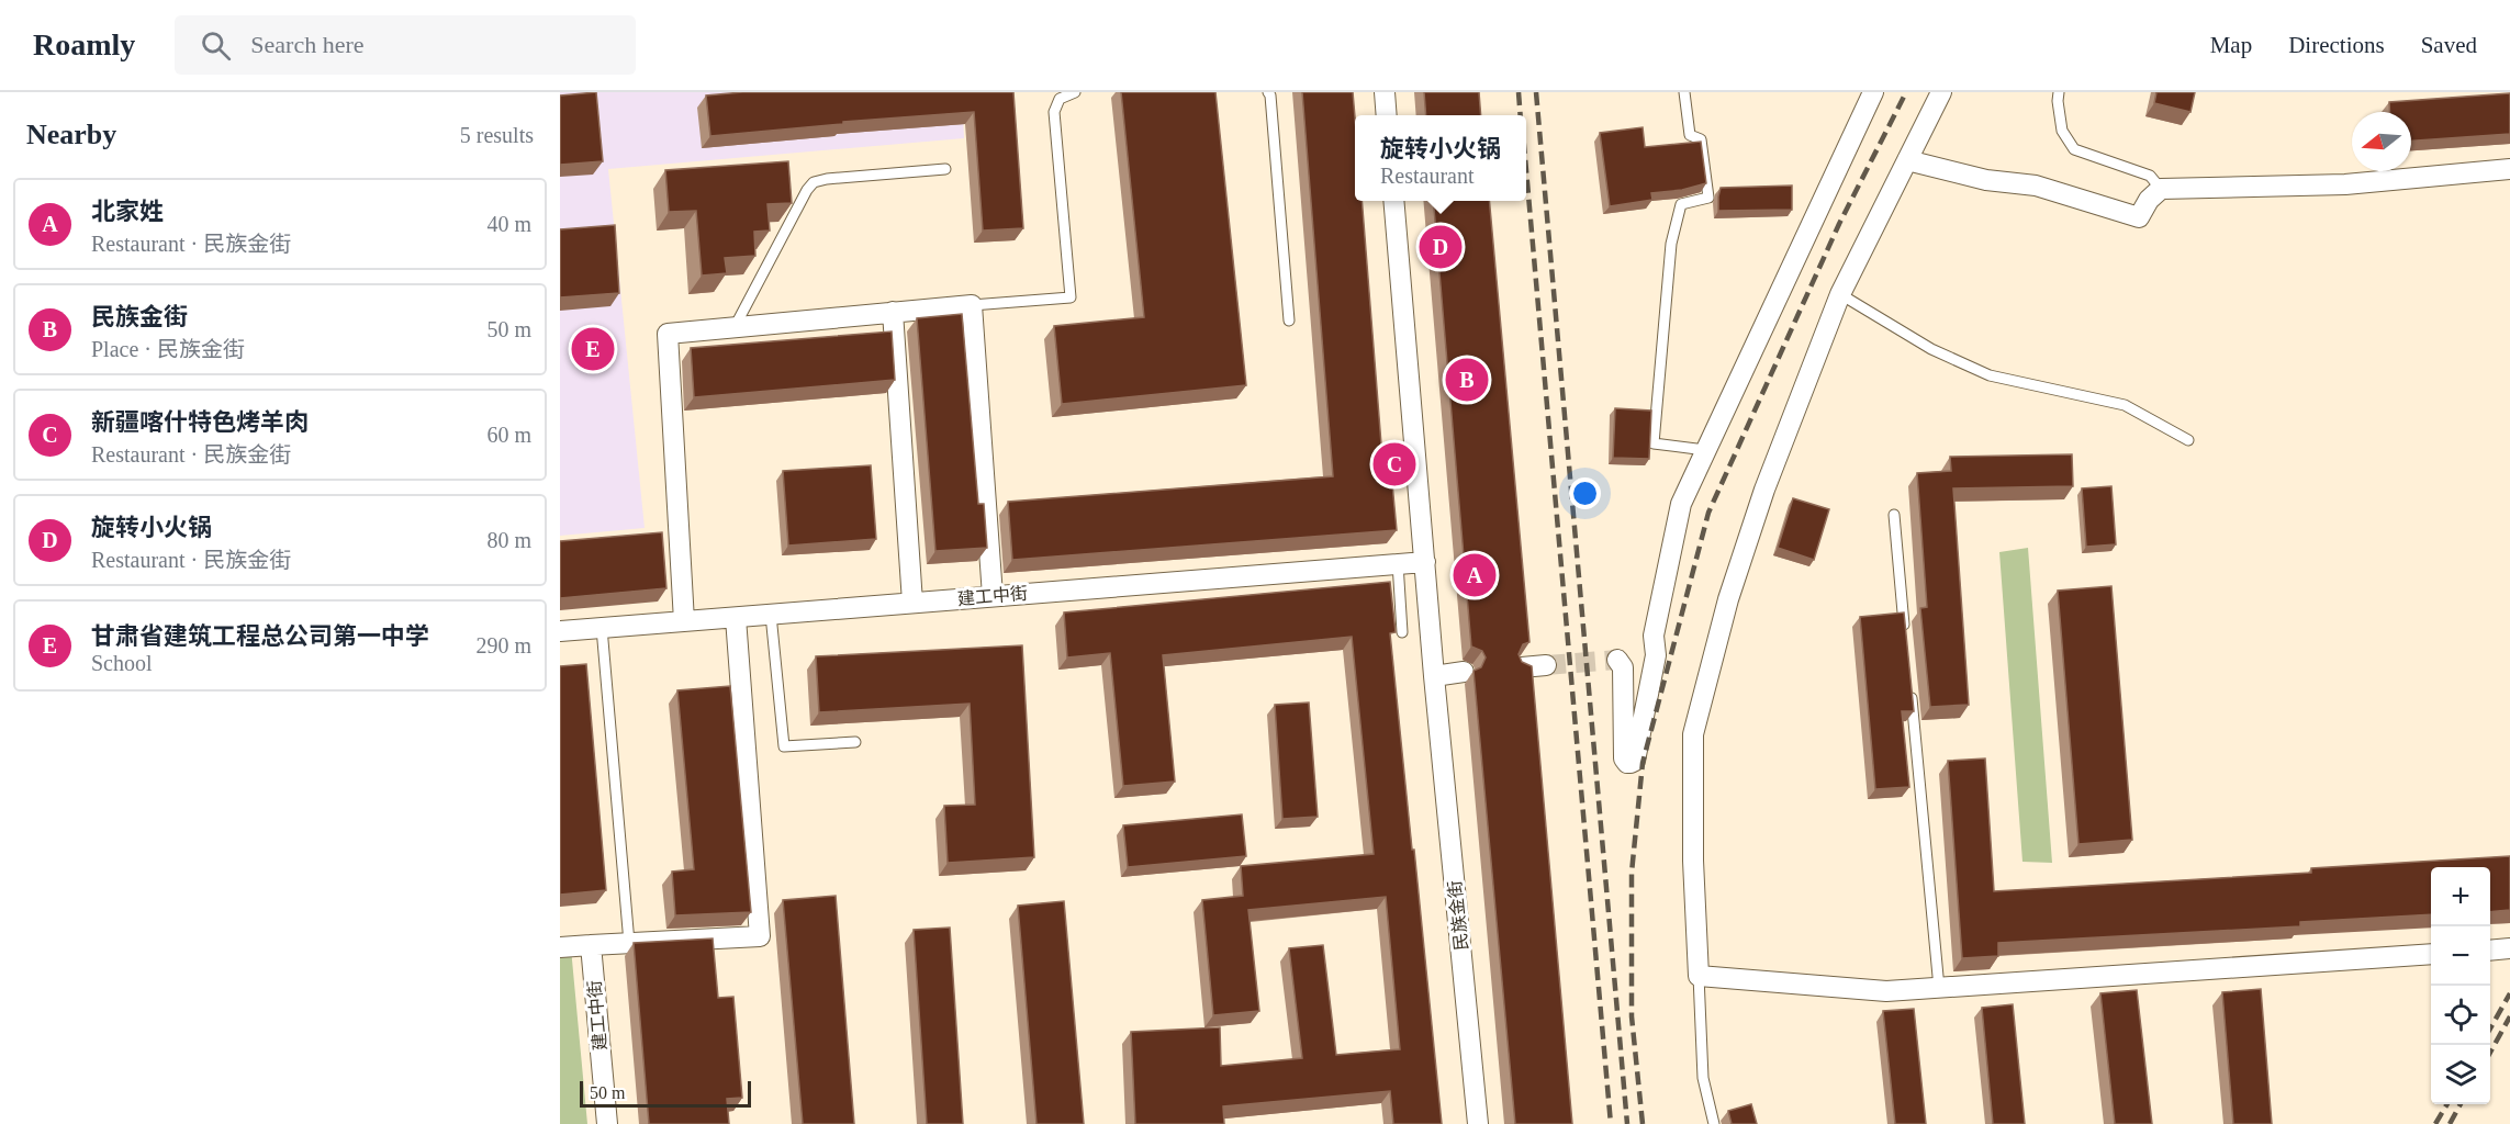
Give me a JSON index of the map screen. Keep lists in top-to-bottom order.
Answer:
{
  "streets": {
    "street": ["建工中街", "民族金街"]
  },
  "crossings": [
    ["建工中街", "民族金街"]
  ],
  "scale_bar": "50 m",
  "north": "left",
  "page": {
    "header": "Roamly",
    "search": "Search here",
    "nav": ["Map", "Directions", "Saved"],
    "heading": ["Nearby", "5 results"],
    "popup": ["旋转小火锅", "Restaurant"],
    "list": [
      {
        "mark": "A",
        "name": "北家姓",
        "note": "Restaurant · 民族金街",
        "value": "40 m"
      },
      {
        "mark": "B",
        "name": "民族金街",
        "note": "Place · 民族金街",
        "value": "50 m"
      },
      {
        "mark": "C",
        "name": "新疆喀什特色烤羊肉",
        "note": "Restaurant · 民族金街",
        "value": "60 m"
      },
      {
        "mark": "D",
        "name": "旋转小火锅",
        "note": "Restaurant · 民族金街",
        "value": "80 m"
      },
      {
        "mark": "E",
        "name": "甘肃省建筑工程总公司第一中学",
        "note": "School",
        "value": "290 m"
      }
    ],
    "pins": [
      "D",
      "E",
      "B",
      "C",
      "A"
    ],
    "map_buttons": ["+", "−"],
    "scale": "50 m"
  }
}
